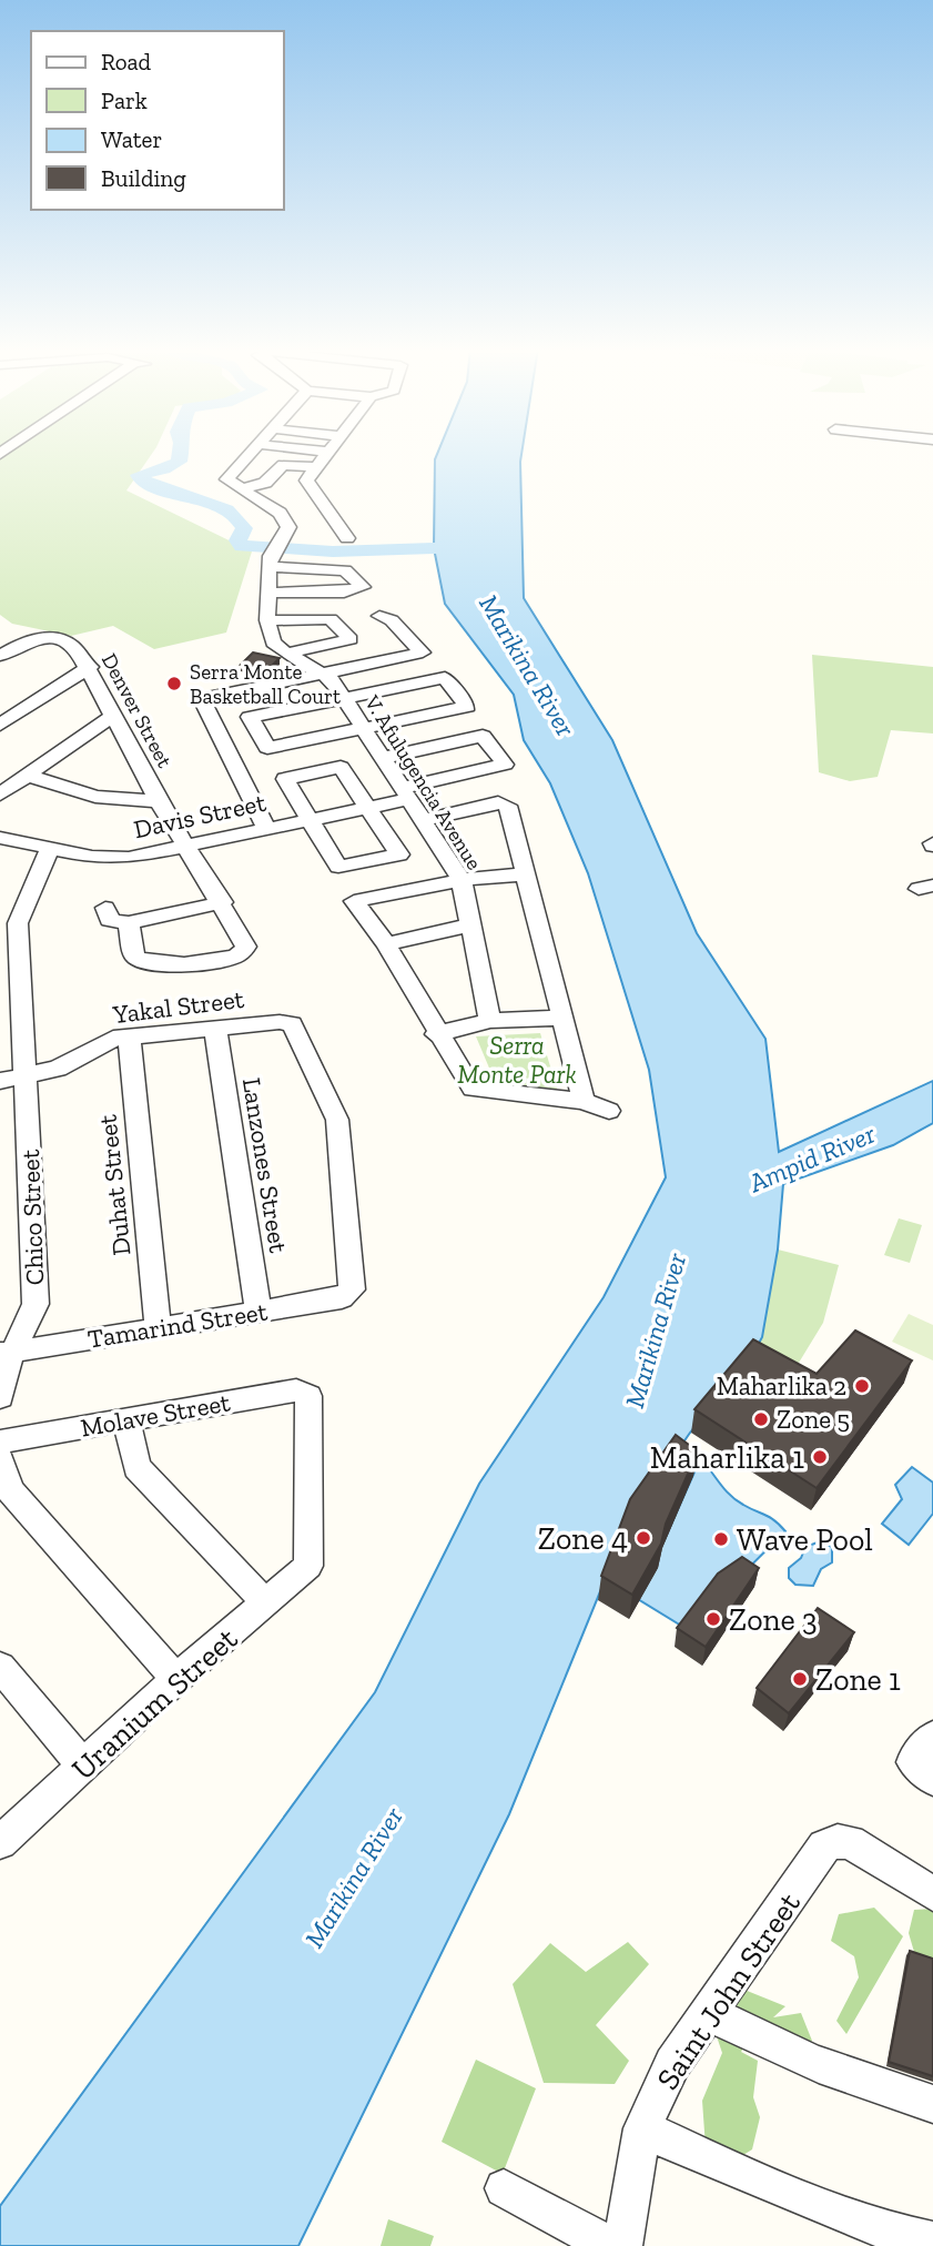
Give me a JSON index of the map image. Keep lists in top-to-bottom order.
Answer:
{
  "streets": {
    "street": [
      "Denver Street",
      "V. Afulugencia Avenue",
      "Davis Street",
      "Yakal Street",
      "Lanzones Street",
      "Duhat Street",
      "Chico Street",
      "Tamarind Street",
      "Molave Street",
      "Uranium Street",
      "Saint John Street"
    ]
  },
  "crossings": [
    ["Denver Street", "Davis Street"],
    ["V. Afulugencia Avenue", "Davis Street"],
    ["Davis Street", "Chico Street"],
    ["Yakal Street", "Lanzones Street"],
    ["Yakal Street", "Duhat Street"],
    ["Yakal Street", "Chico Street"],
    ["Yakal Street", "Tamarind Street"],
    ["Lanzones Street", "Tamarind Street"],
    ["Duhat Street", "Tamarind Street"],
    ["Chico Street", "Tamarind Street"],
    ["Molave Street", "Uranium Street"]
  ],
  "water": ["Marikina River", "Ampid River"],
  "parks": ["Serra Monte Park"],
  "places": [
    "Serra Monte Basketball Court",
    "Maharlika 2",
    "Zone 5",
    "Maharlika 1",
    "Zone 4",
    "Wave Pool",
    "Zone 3",
    "Zone 1"
  ],
  "legend": [
    "Road",
    "Park",
    "Water",
    "Building"
  ]
}
